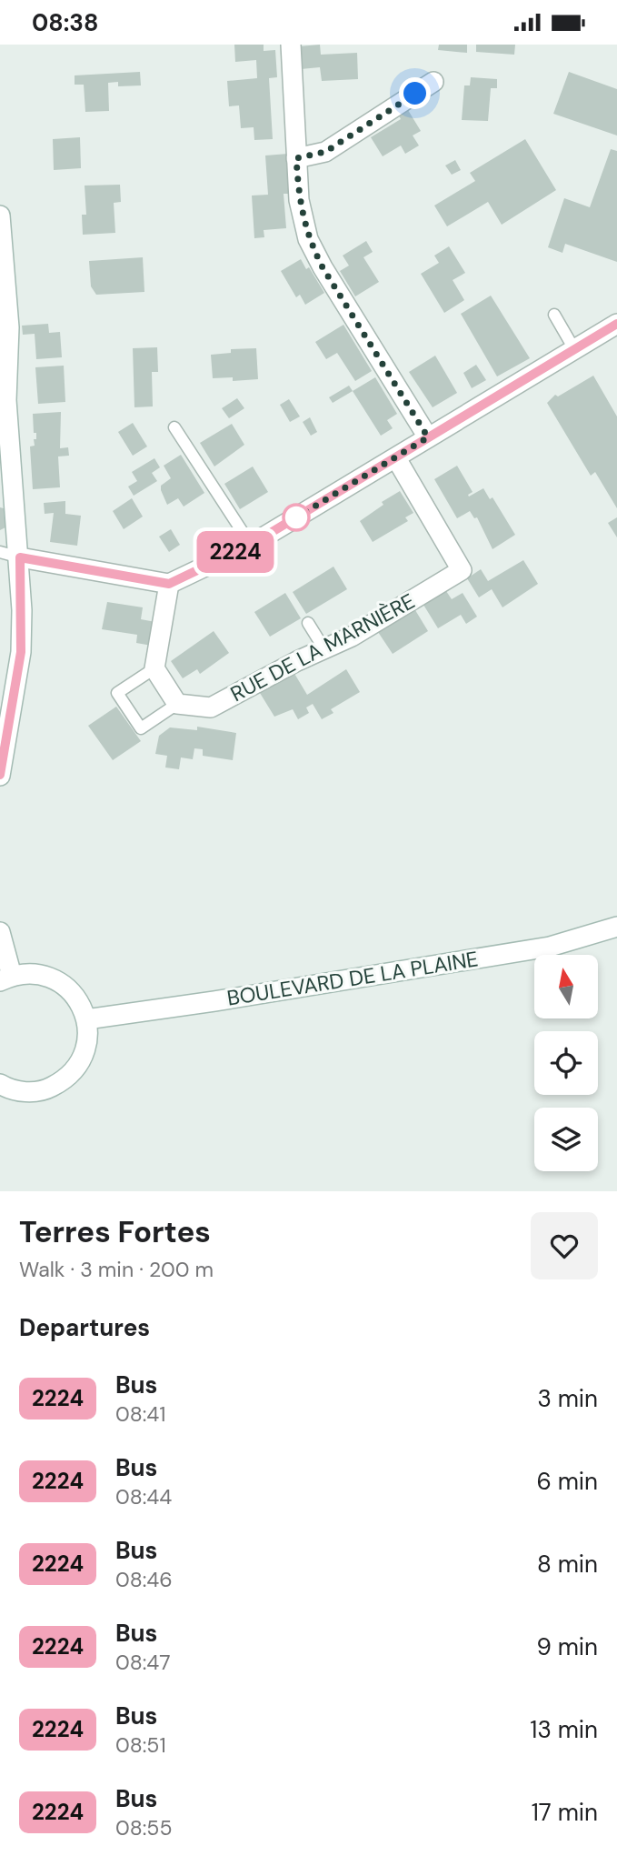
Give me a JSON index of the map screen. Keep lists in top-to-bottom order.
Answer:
{
  "streets": {
    "street": ["RUE DE LA MARNIÈRE", "BOULEVARD DE LA PLAINE"]
  },
  "lines": ["bus line 2224"],
  "north": "top",
  "page": {
    "status": "08:38",
    "on_map": "2224",
    "heading": [
      ["Terres Fortes", "Walk · 3 min · 200 m"],
      "Departures"
    ],
    "list": [
      {
        "mark": "2224",
        "name": "Bus",
        "note": "08:41",
        "value": "3 min"
      },
      {
        "mark": "2224",
        "name": "Bus",
        "note": "08:44",
        "value": "6 min"
      },
      {
        "mark": "2224",
        "name": "Bus",
        "note": "08:46",
        "value": "8 min"
      },
      {
        "mark": "2224",
        "name": "Bus",
        "note": "08:47",
        "value": "9 min"
      },
      {
        "mark": "2224",
        "name": "Bus",
        "note": "08:51",
        "value": "13 min"
      },
      {
        "mark": "2224",
        "name": "Bus",
        "note": "08:55",
        "value": "17 min"
      }
    ]
  }
}
